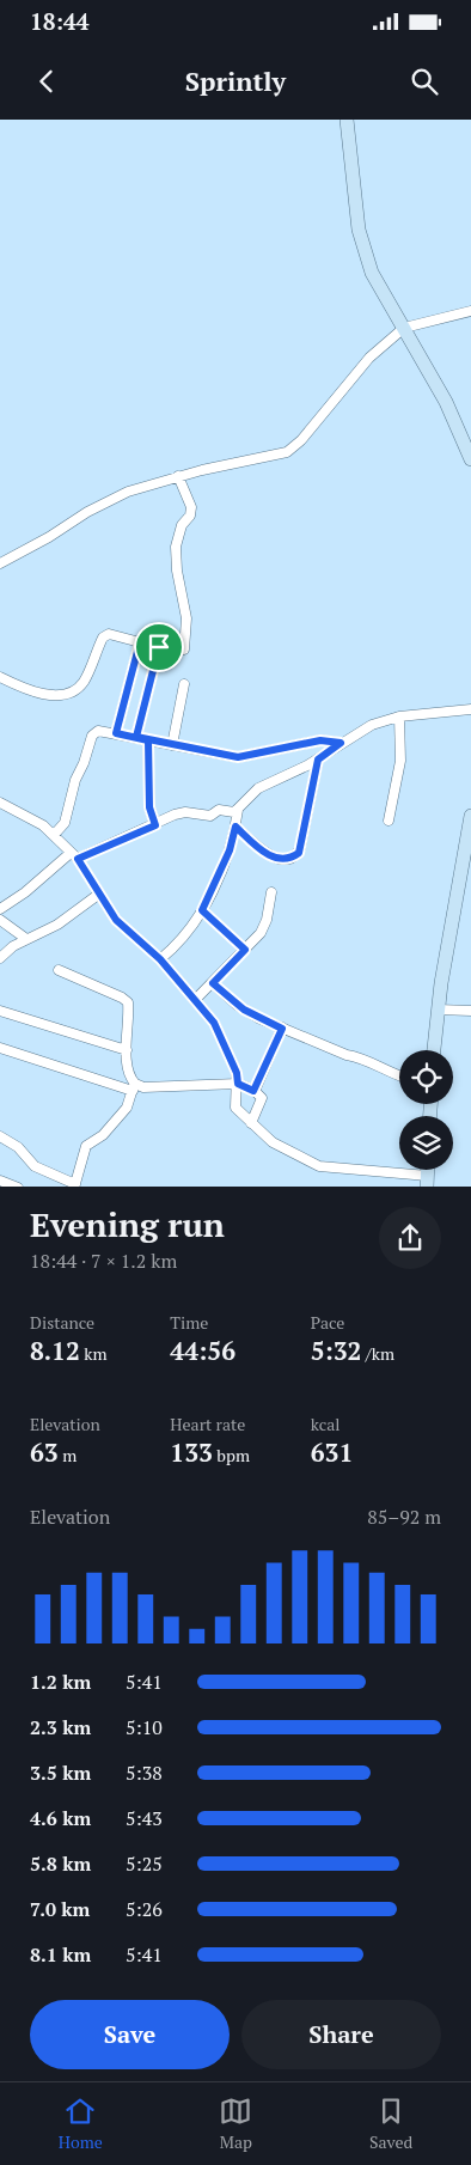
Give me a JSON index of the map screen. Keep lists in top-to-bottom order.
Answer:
{
  "page": {
    "status": "18:44",
    "header": "Sprintly",
    "heading": ["Evening run", "18:44 · 7 × 1.2 km"],
    "stats": [
      ["Distance", "8.12 km"],
      ["Time", "44:56"],
      ["Pace", "5:32 /km"],
      ["Elevation", "63 m"],
      ["Heart rate", "133 bpm"],
      ["kcal", "631"]
    ],
    "chart": ["Elevation", "85–92 m"],
    "list": [
      {
        "name": "1.2 km",
        "note": "5:41"
      },
      {
        "name": "2.3 km",
        "note": "5:10"
      },
      {
        "name": "3.5 km",
        "note": "5:38"
      },
      {
        "name": "4.6 km",
        "note": "5:43"
      },
      {
        "name": "5.8 km",
        "note": "5:25"
      },
      {
        "name": "7.0 km",
        "note": "5:26"
      },
      {
        "name": "8.1 km",
        "note": "5:41"
      }
    ],
    "buttons": ["Save", "Share"],
    "tabs": ["Home", "Map", "Saved"]
  }
}
